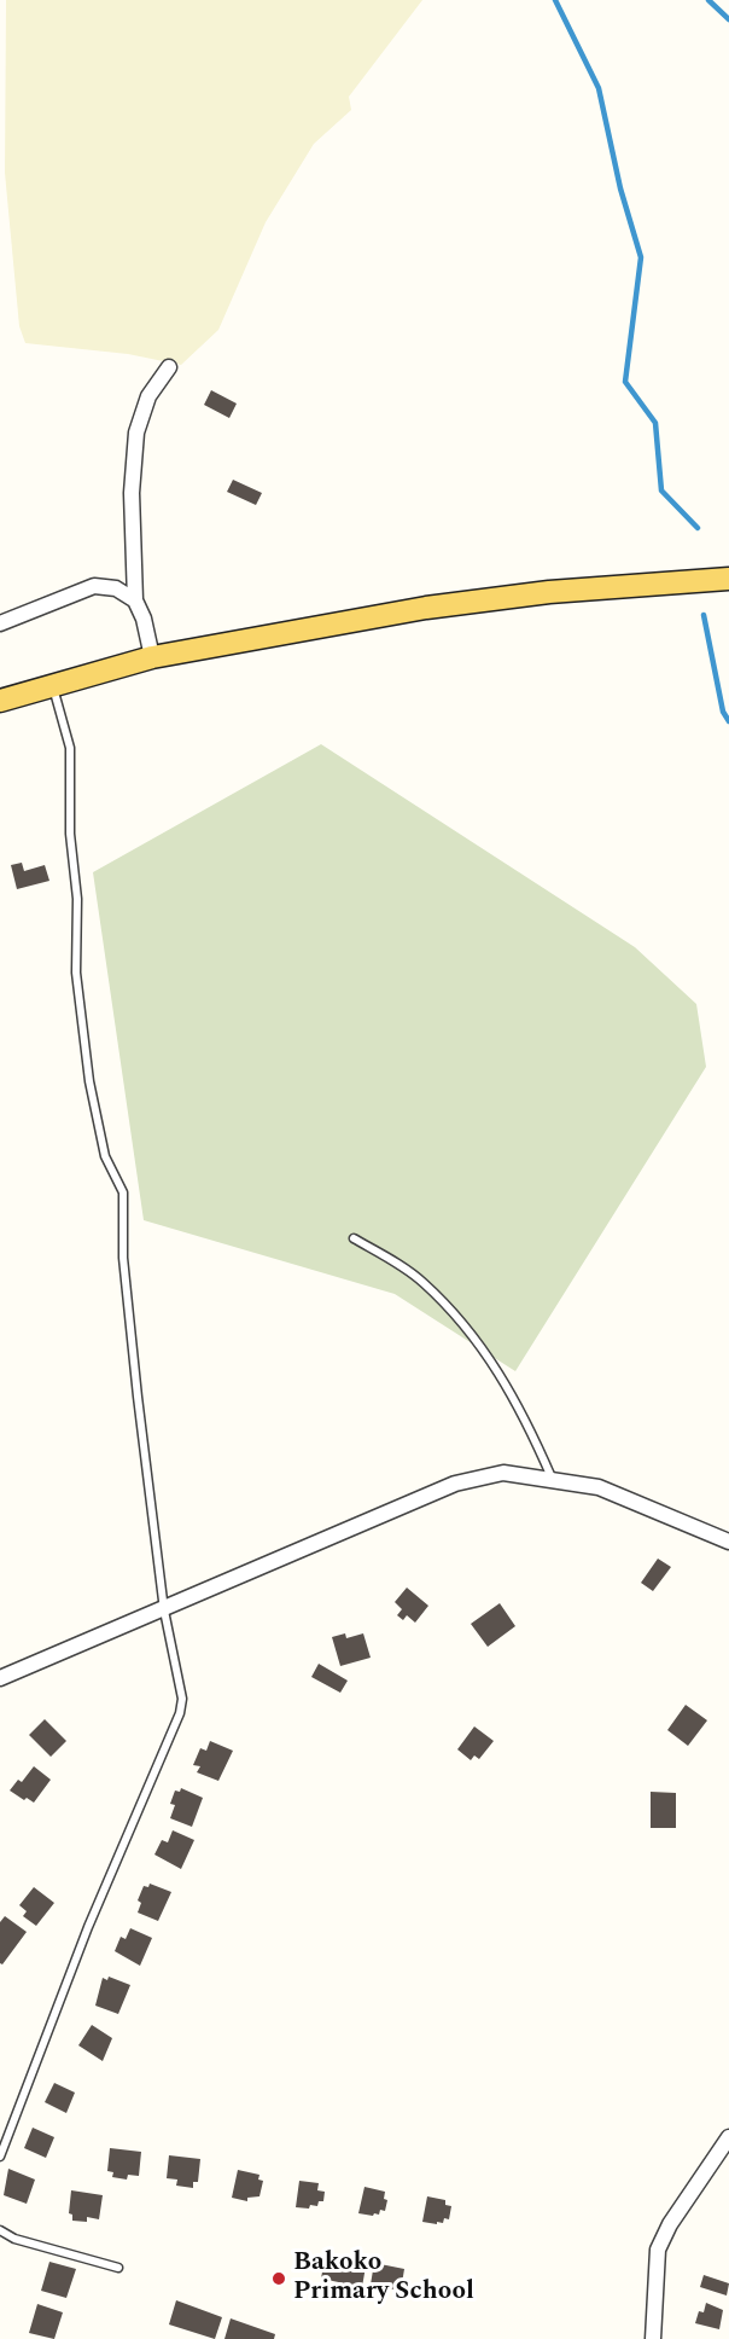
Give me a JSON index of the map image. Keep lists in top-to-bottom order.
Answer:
{
  "places": ["Bakoko Primary School"]
}
